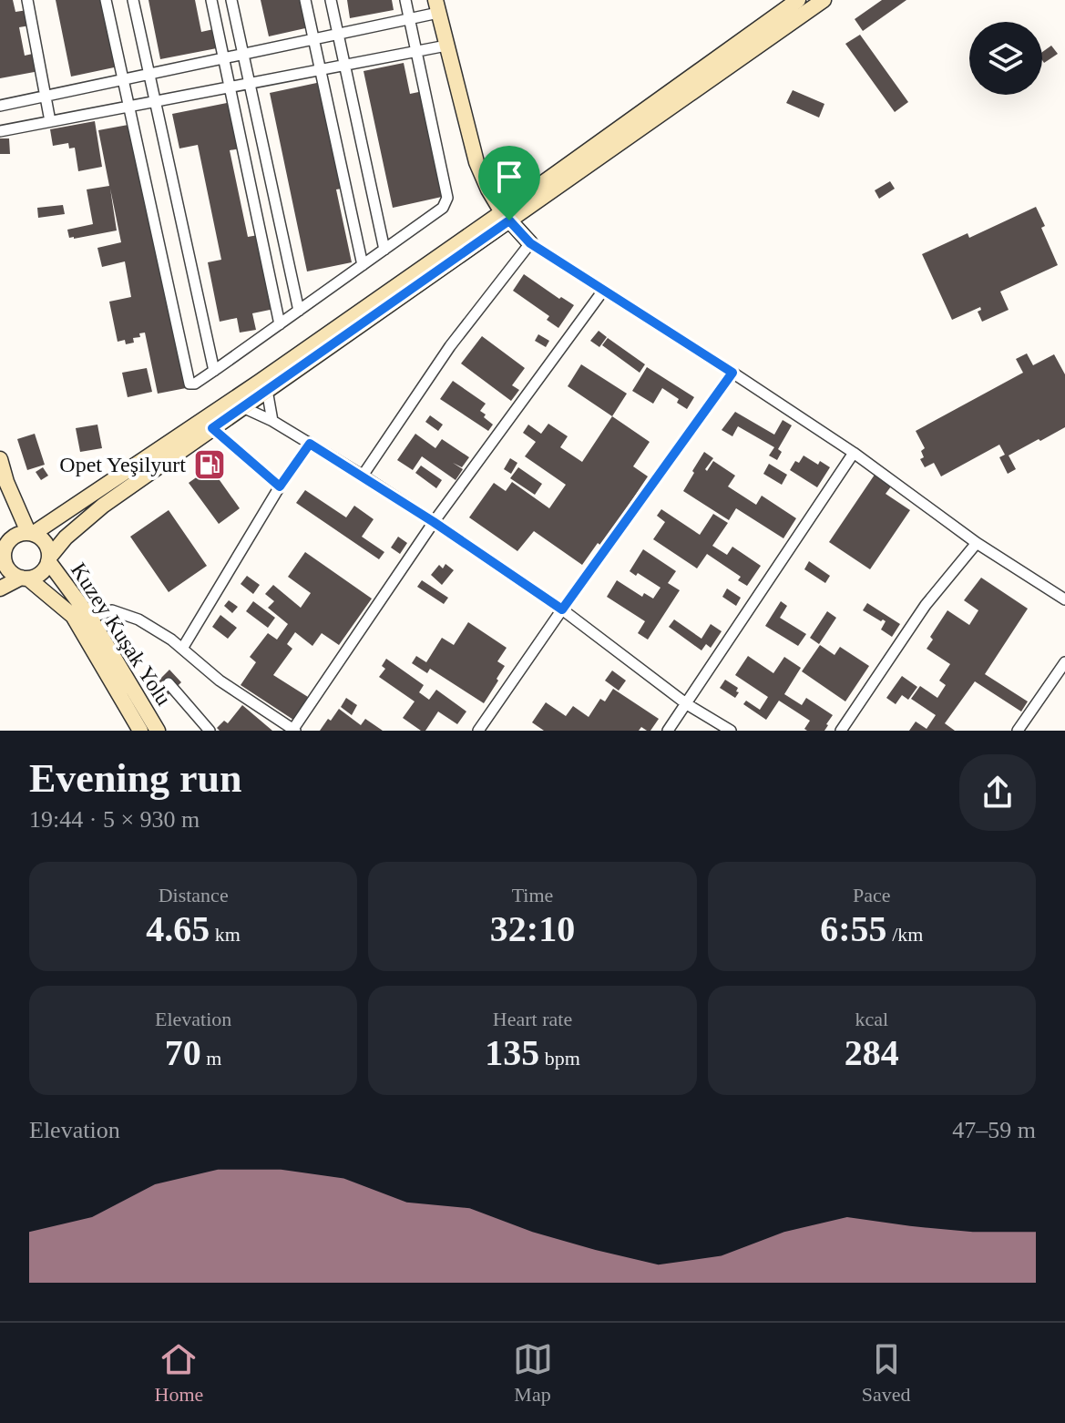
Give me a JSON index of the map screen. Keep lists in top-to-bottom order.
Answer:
{
  "streets": {
    "street": ["Kuzey Kuşak Yolu"]
  },
  "places": {
    "fuel station": ["Opet Yeşilyurt"]
  },
  "page": {
    "heading": ["Evening run", "19:44 · 5 × 930 m"],
    "stats": [
      ["Distance", "4.65 km"],
      ["Time", "32:10"],
      ["Pace", "6:55 /km"],
      ["Elevation", "70 m"],
      ["Heart rate", "135 bpm"],
      ["kcal", "284"]
    ],
    "chart": ["Elevation", "47–59 m"],
    "tabs": ["Home", "Map", "Saved"]
  }
}
